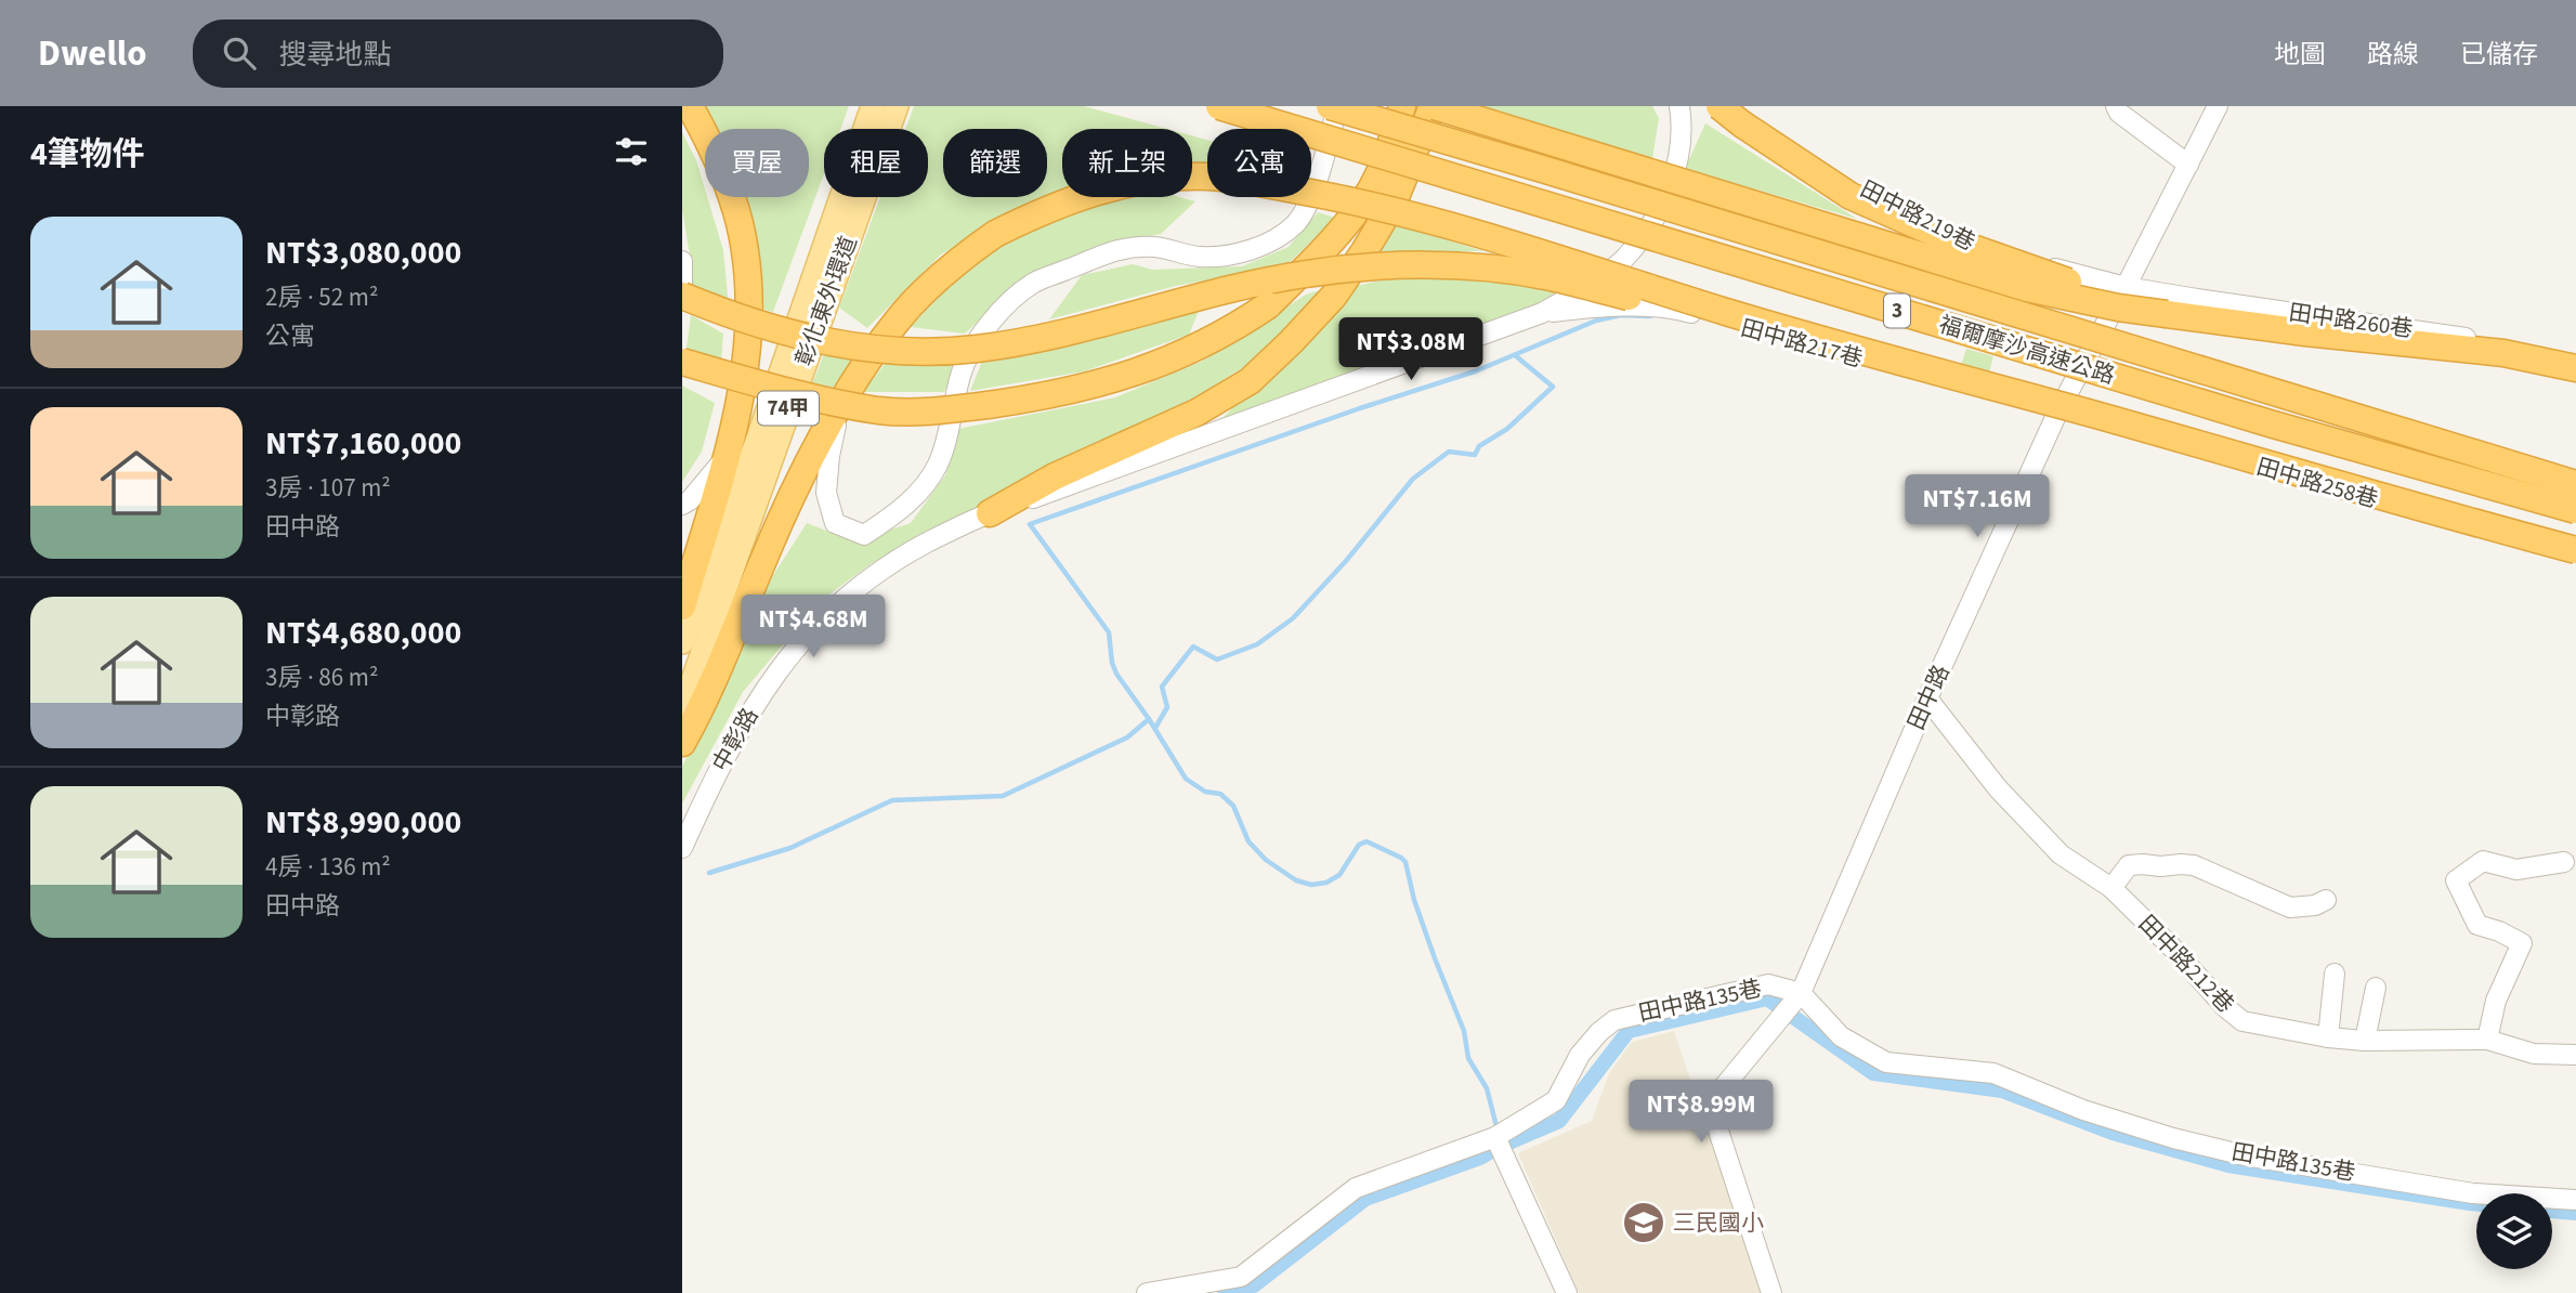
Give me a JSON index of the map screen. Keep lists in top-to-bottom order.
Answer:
{
  "streets": {
    "highway": ["3", "福爾摩沙高速公路"],
    "main road": ["彰化東外環道", "74甲"],
    "street": [
      "田中路219巷",
      "田中路260巷",
      "田中路217巷",
      "田中路258巷",
      "田中路",
      "中彰路",
      "田中路212巷",
      "田中路135巷"
    ]
  },
  "crossings": [
    ["田中路219巷", "田中路260巷"],
    ["田中路219巷", "田中路"],
    ["田中路260巷", "田中路"],
    ["田中路217巷", "田中路258巷"],
    ["田中路217巷", "田中路"],
    ["田中路217巷", "中彰路"],
    ["田中路258巷", "田中路"],
    ["田中路", "田中路212巷"],
    ["田中路", "田中路135巷"]
  ],
  "places": {
    "school or university": ["三民國小"]
  },
  "page": {
    "header": "Dwello",
    "search": "搜尋地點",
    "nav": ["地圖", "路線", "已儲存"],
    "heading": "4筆物件",
    "chip": [
      "買屋",
      "租屋",
      "篩選",
      "新上架",
      "公寓"
    ],
    "list": [
      {
        "name": "NT$3,080,000",
        "note": "2房 · 52 m² · 公寓"
      },
      {
        "name": "NT$7,160,000",
        "note": "3房 · 107 m² · 田中路"
      },
      {
        "name": "NT$4,680,000",
        "note": "3房 · 86 m² · 中彰路"
      },
      {
        "name": "NT$8,990,000",
        "note": "4房 · 136 m² · 田中路"
      }
    ],
    "price": [
      "NT$3.08M",
      "NT$7.16M",
      "NT$4.68M",
      "NT$8.99M"
    ]
  }
}
